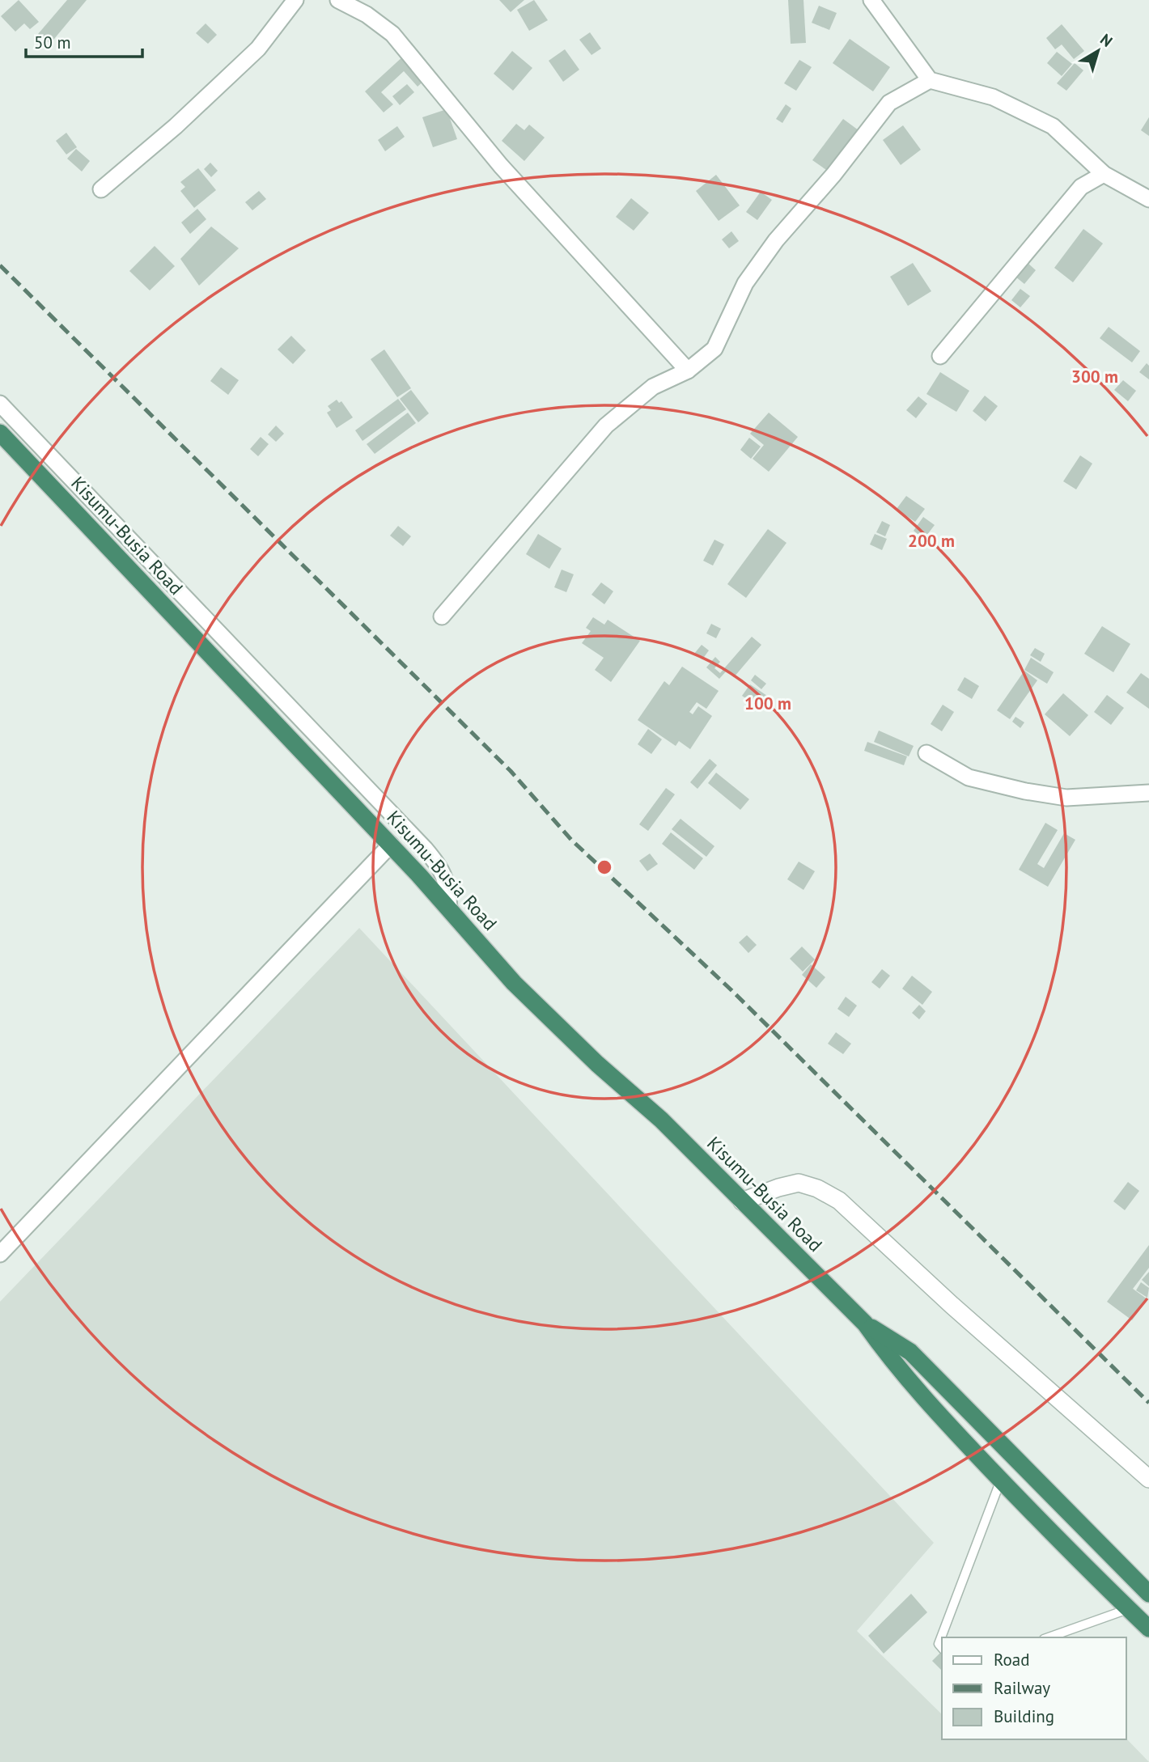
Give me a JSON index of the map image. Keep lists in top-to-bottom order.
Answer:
{
  "streets": {
    "highway": ["Kisumu-Busia Road"]
  },
  "legend": ["Road", "Railway", "Building"],
  "scale_bar": "50 m",
  "north": "top right",
  "rings": ["300 m", "200 m", "100 m"]
}
